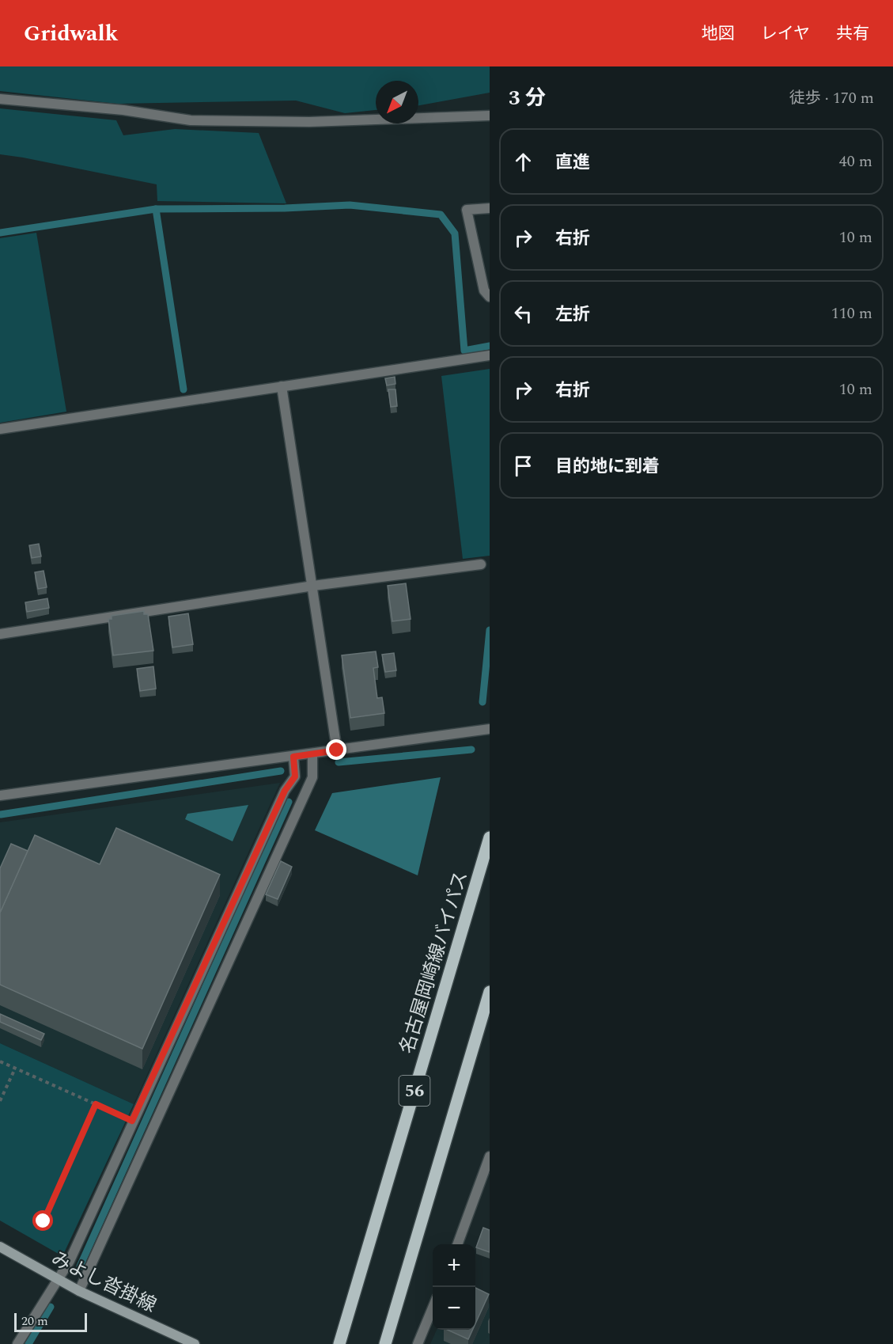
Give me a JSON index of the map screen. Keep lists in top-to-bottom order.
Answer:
{
  "streets": {
    "main road": ["名古屋岡崎線バイパス", "56", "みよし沓掛線"]
  },
  "scale_bar": "20 m",
  "north": "bottom left",
  "page": {
    "header": "Gridwalk",
    "nav": ["地図", "レイヤ", "共有"],
    "heading": ["3 分", "徒歩 · 170 m"],
    "list": [
      ["直進", "40 m"],
      ["右折", "10 m"],
      ["左折", "110 m"],
      ["右折", "10 m"],
      "目的地に到着"
    ],
    "map_buttons": ["+", "−"],
    "scale": "20 m"
  }
}
